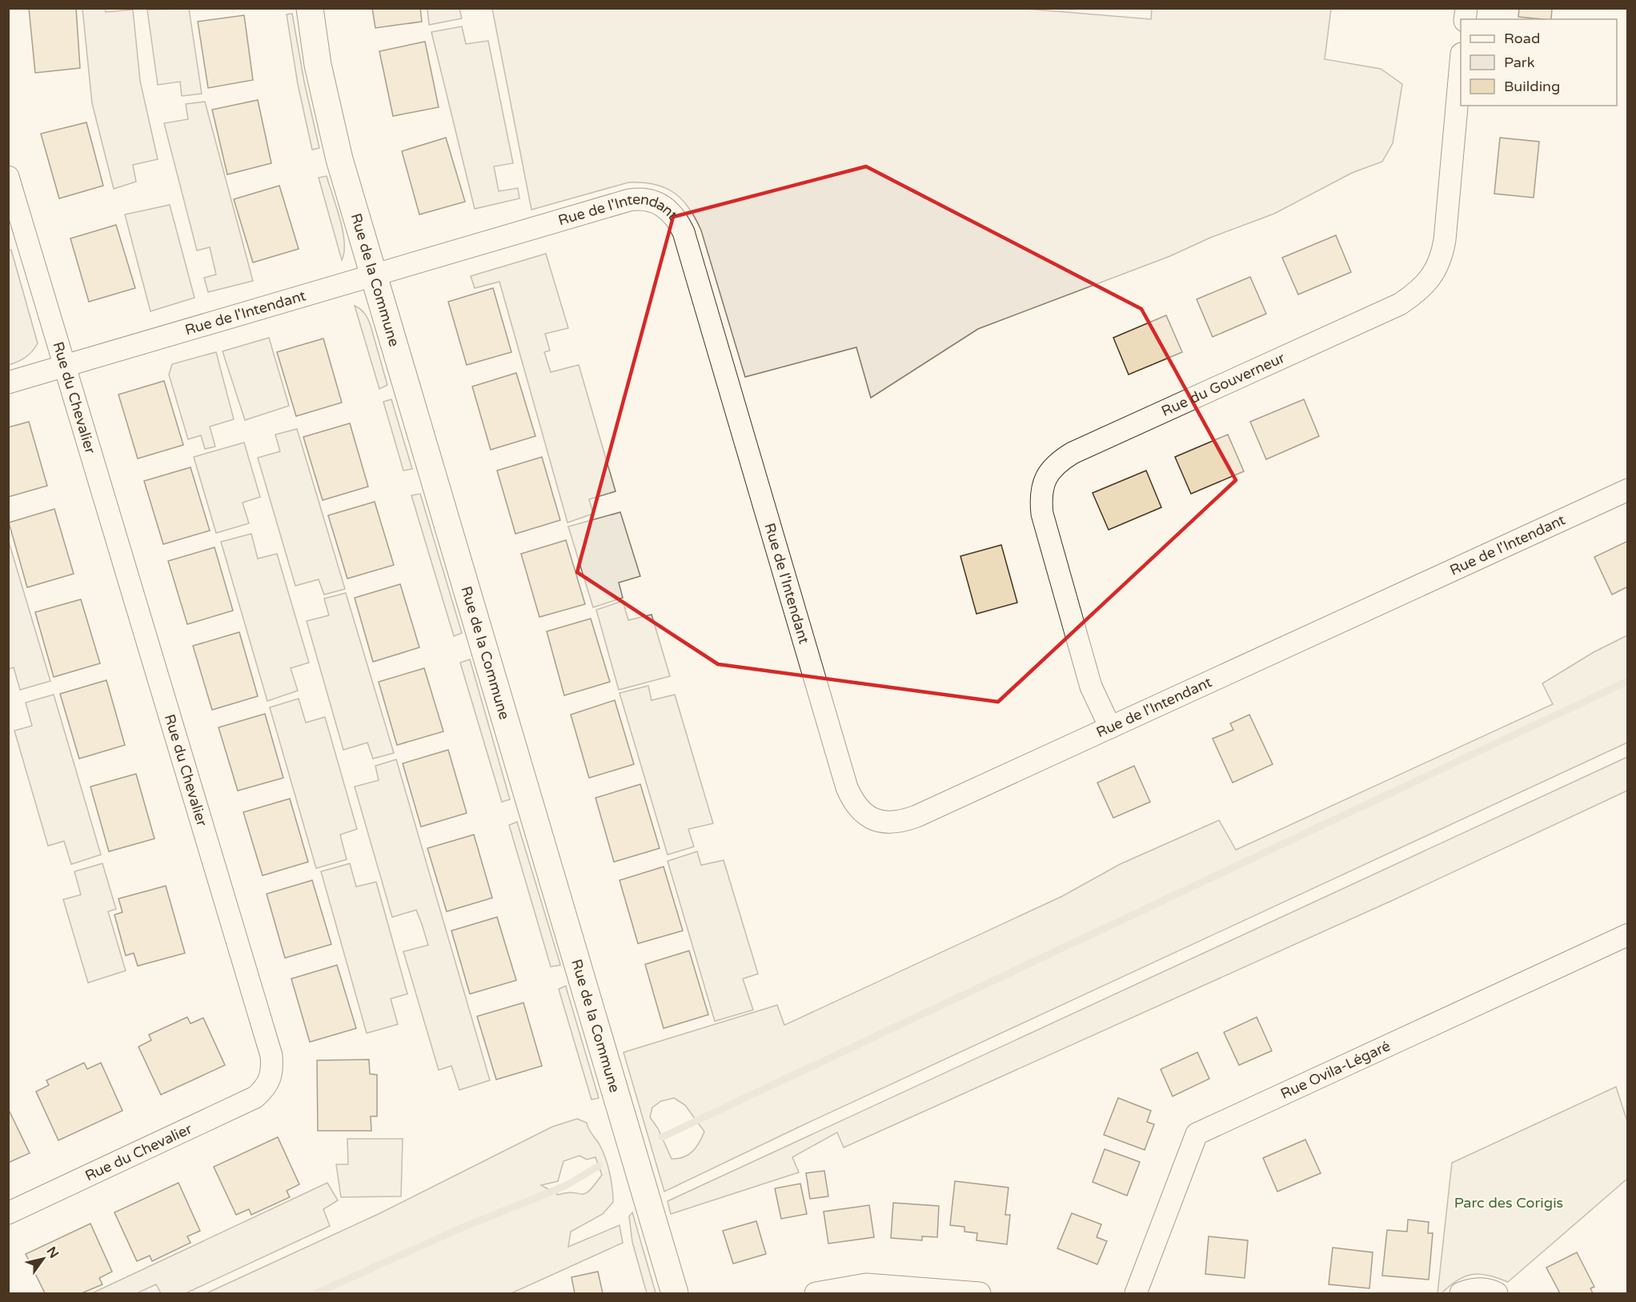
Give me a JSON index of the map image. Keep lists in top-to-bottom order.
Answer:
{
  "streets": {
    "street": [
      "Rue de l'Intendant",
      "Rue de la Commune",
      "Rue du Gouverneur",
      "Rue du Chevalier",
      "Rue Ovila-Légaré"
    ]
  },
  "crossings": [
    ["Rue de l'Intendant", "Rue de la Commune"],
    ["Rue de l'Intendant", "Rue du Gouverneur"],
    ["Rue de l'Intendant", "Rue du Chevalier"]
  ],
  "parks": ["Parc des Corigis"],
  "legend": ["Road", "Park", "Building"],
  "north": "top right"
}
